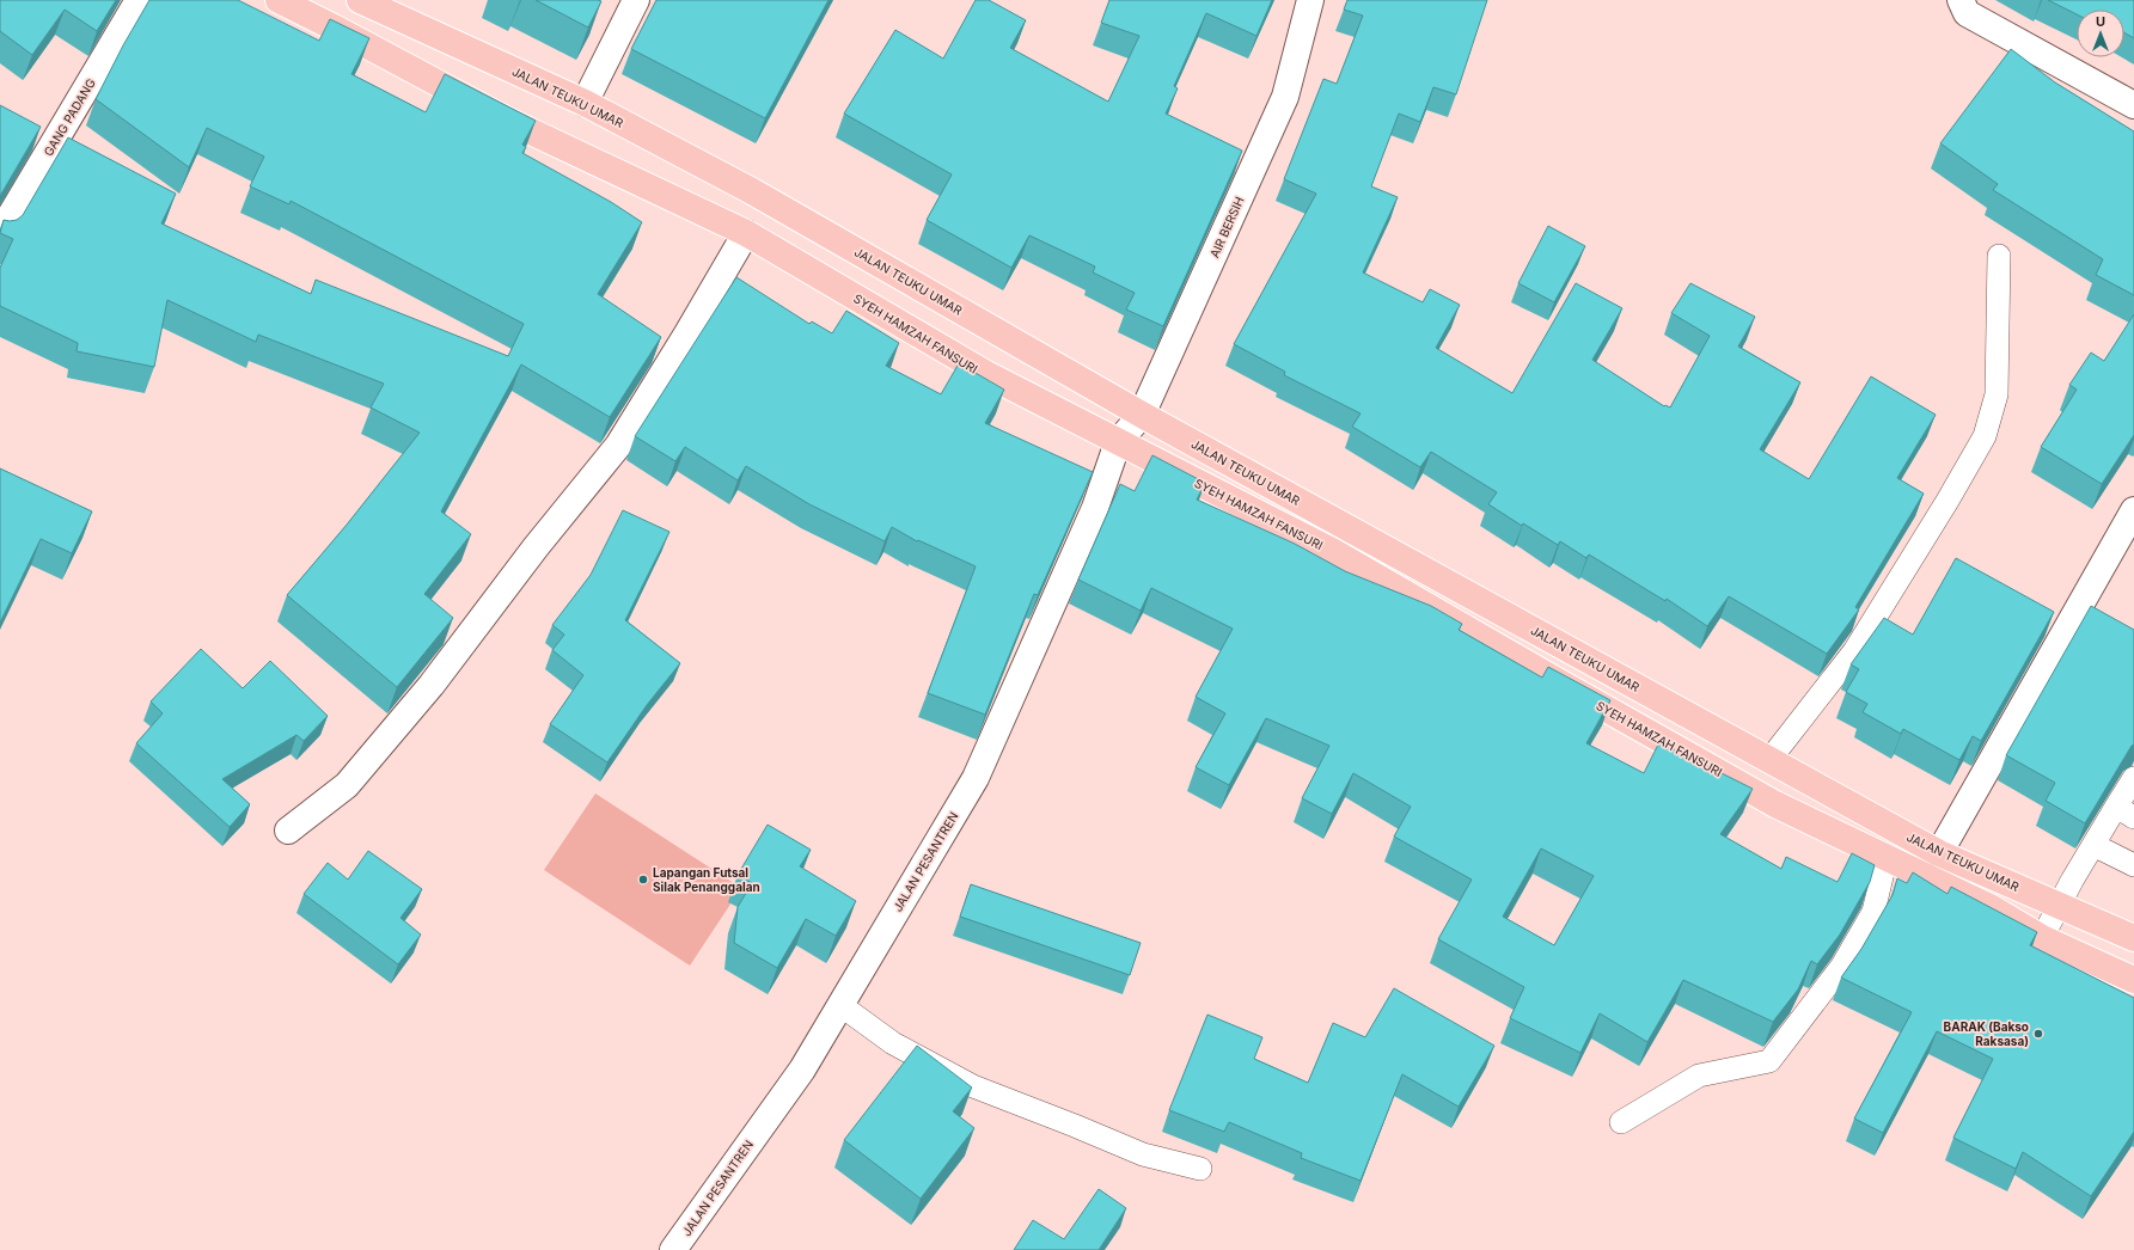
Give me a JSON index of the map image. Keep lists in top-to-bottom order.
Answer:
{
  "streets": {
    "highway": ["JALAN TEUKU UMAR", "SYEH HAMZAH FANSURI"],
    "street": ["GANG PADANG", "AIR BERSIH", "JALAN PESANTREN"]
  },
  "crossings": [
    ["JALAN TEUKU UMAR", "AIR BERSIH"],
    ["AIR BERSIH", "SYEH HAMZAH FANSURI"],
    ["AIR BERSIH", "JALAN PESANTREN"],
    ["SYEH HAMZAH FANSURI", "JALAN PESANTREN"]
  ],
  "places": ["Lapangan Futsal Silak Penanggalan", "BARAK (Bakso Raksasa)"],
  "north": "top"
}
